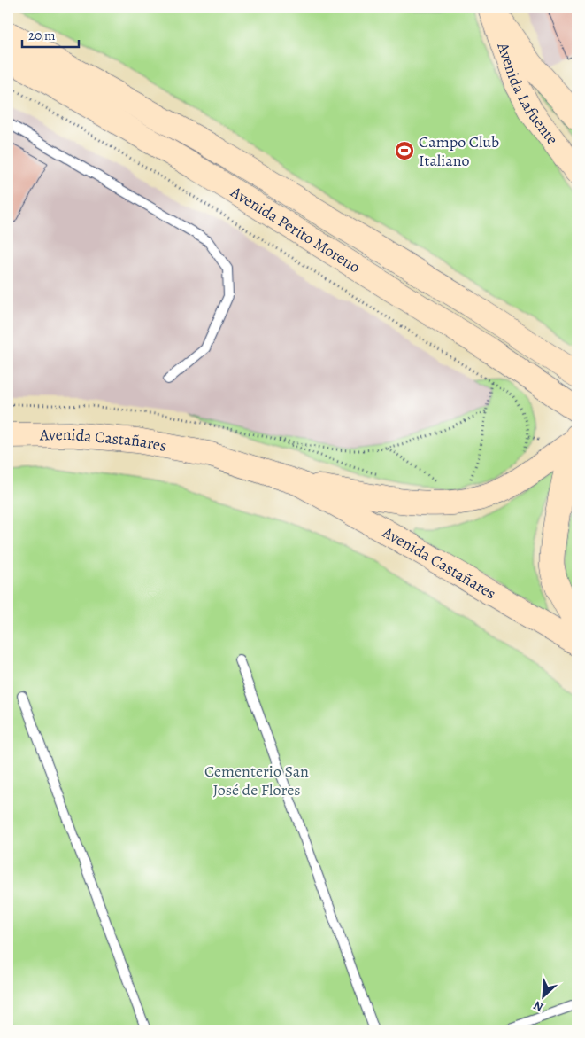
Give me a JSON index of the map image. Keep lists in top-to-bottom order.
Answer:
{
  "streets": {
    "main road": ["Avenida Lafuente", "Avenida Perito Moreno", "Avenida Castañares"]
  },
  "parks": ["Cementerio San José de Flores"],
  "places": {
    "sports": ["Campo Club Italiano"]
  },
  "scale_bar": "20 m",
  "north": "bottom left"
}
